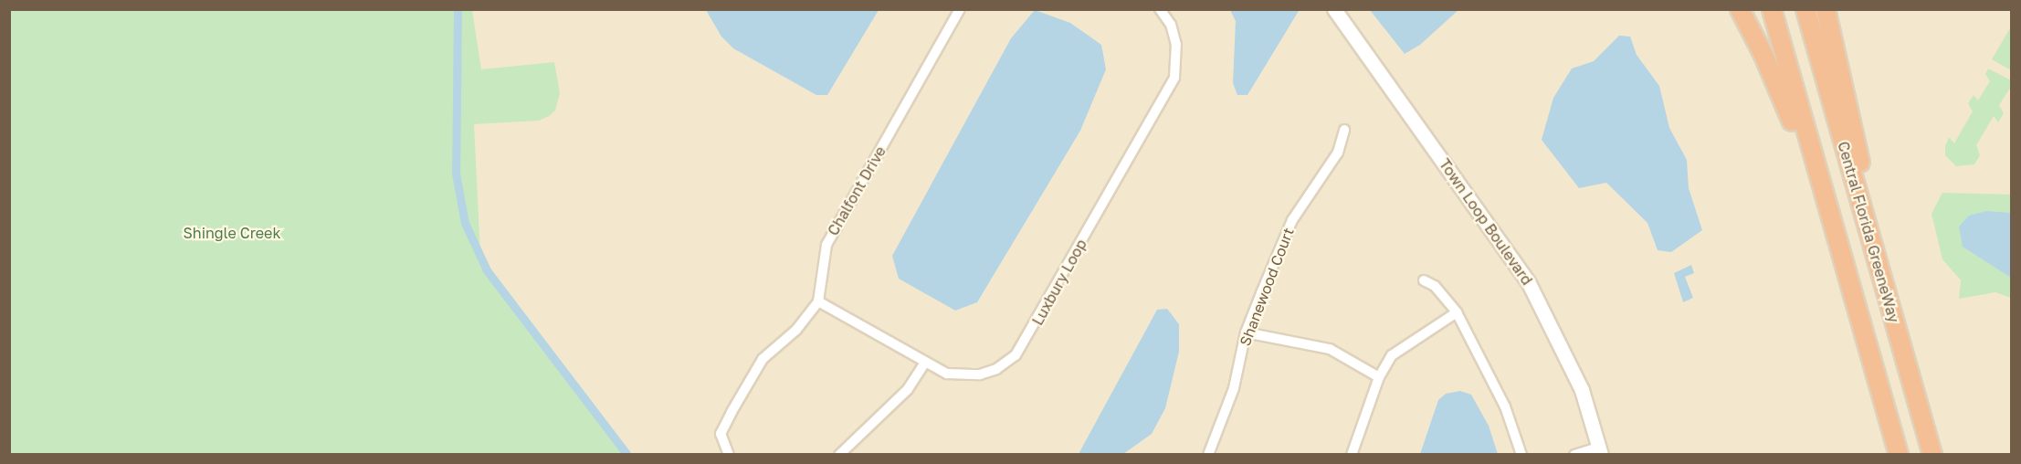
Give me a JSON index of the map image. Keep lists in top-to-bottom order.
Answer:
{
  "streets": {
    "highway": ["Central Florida GreeneWay"],
    "street": [
      "Chalfont Drive",
      "Town Loop Boulevard",
      "Luxbury Loop",
      "Shanewood Court"
    ]
  },
  "crossings": [
    ["Chalfont Drive", "Luxbury Loop"]
  ],
  "parks": ["Shingle Creek"]
}
